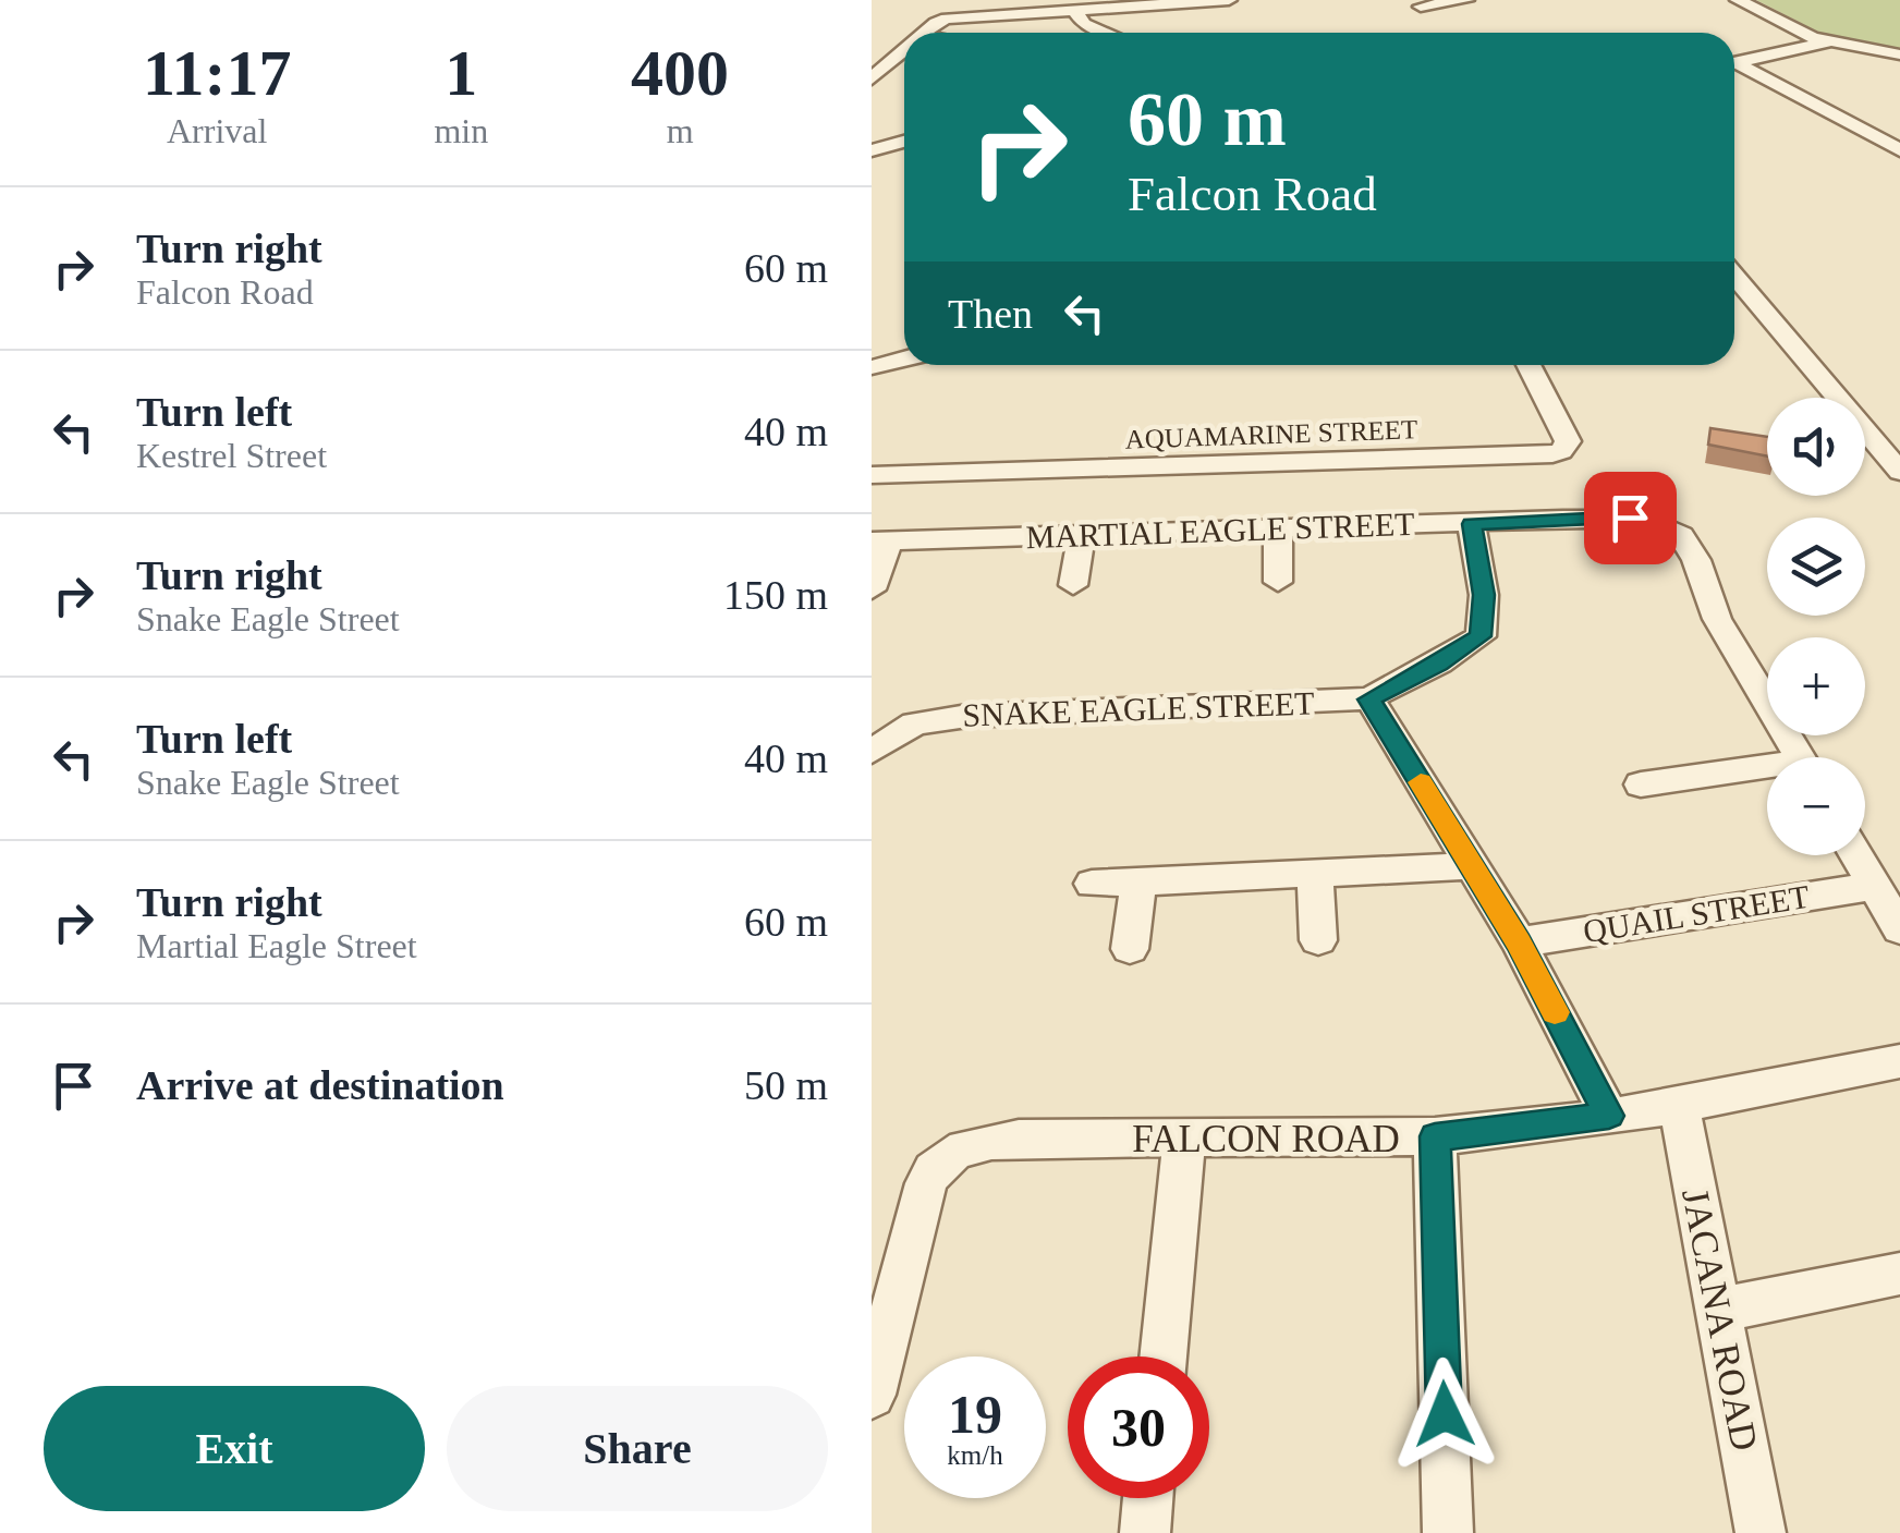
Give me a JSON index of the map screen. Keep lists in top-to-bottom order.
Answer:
{
  "streets": {
    "street": [
      "AQUAMARINE STREET",
      "MARTIAL EAGLE STREET",
      "SNAKE EAGLE STREET",
      "QUAIL STREET",
      "FALCON ROAD",
      "JACANA ROAD"
    ]
  },
  "crossings": [
    ["MARTIAL EAGLE STREET", "SNAKE EAGLE STREET"],
    ["FALCON ROAD", "JACANA ROAD"]
  ],
  "page": {
    "eta": [
      "11:17",
      "Arrival",
      "1",
      "min",
      "400",
      "m"
    ],
    "turn": ["60 m", "Falcon Road"],
    "list": [
      {
        "name": "Turn right",
        "note": "Falcon Road",
        "value": "60 m"
      },
      {
        "name": "Turn left",
        "note": "Kestrel Street",
        "value": "40 m"
      },
      {
        "name": "Turn right",
        "note": "Snake Eagle Street",
        "value": "150 m"
      },
      {
        "name": "Turn left",
        "note": "Snake Eagle Street",
        "value": "40 m"
      },
      {
        "name": "Turn right",
        "note": "Martial Eagle Street",
        "value": "60 m"
      },
      {
        "name": "Arrive at destination",
        "value": "50 m"
      }
    ],
    "then": "Then",
    "map_buttons": ["+", "−"],
    "speed": "19 km/h",
    "limit": "30",
    "buttons": ["Exit", "Share"]
  }
}
